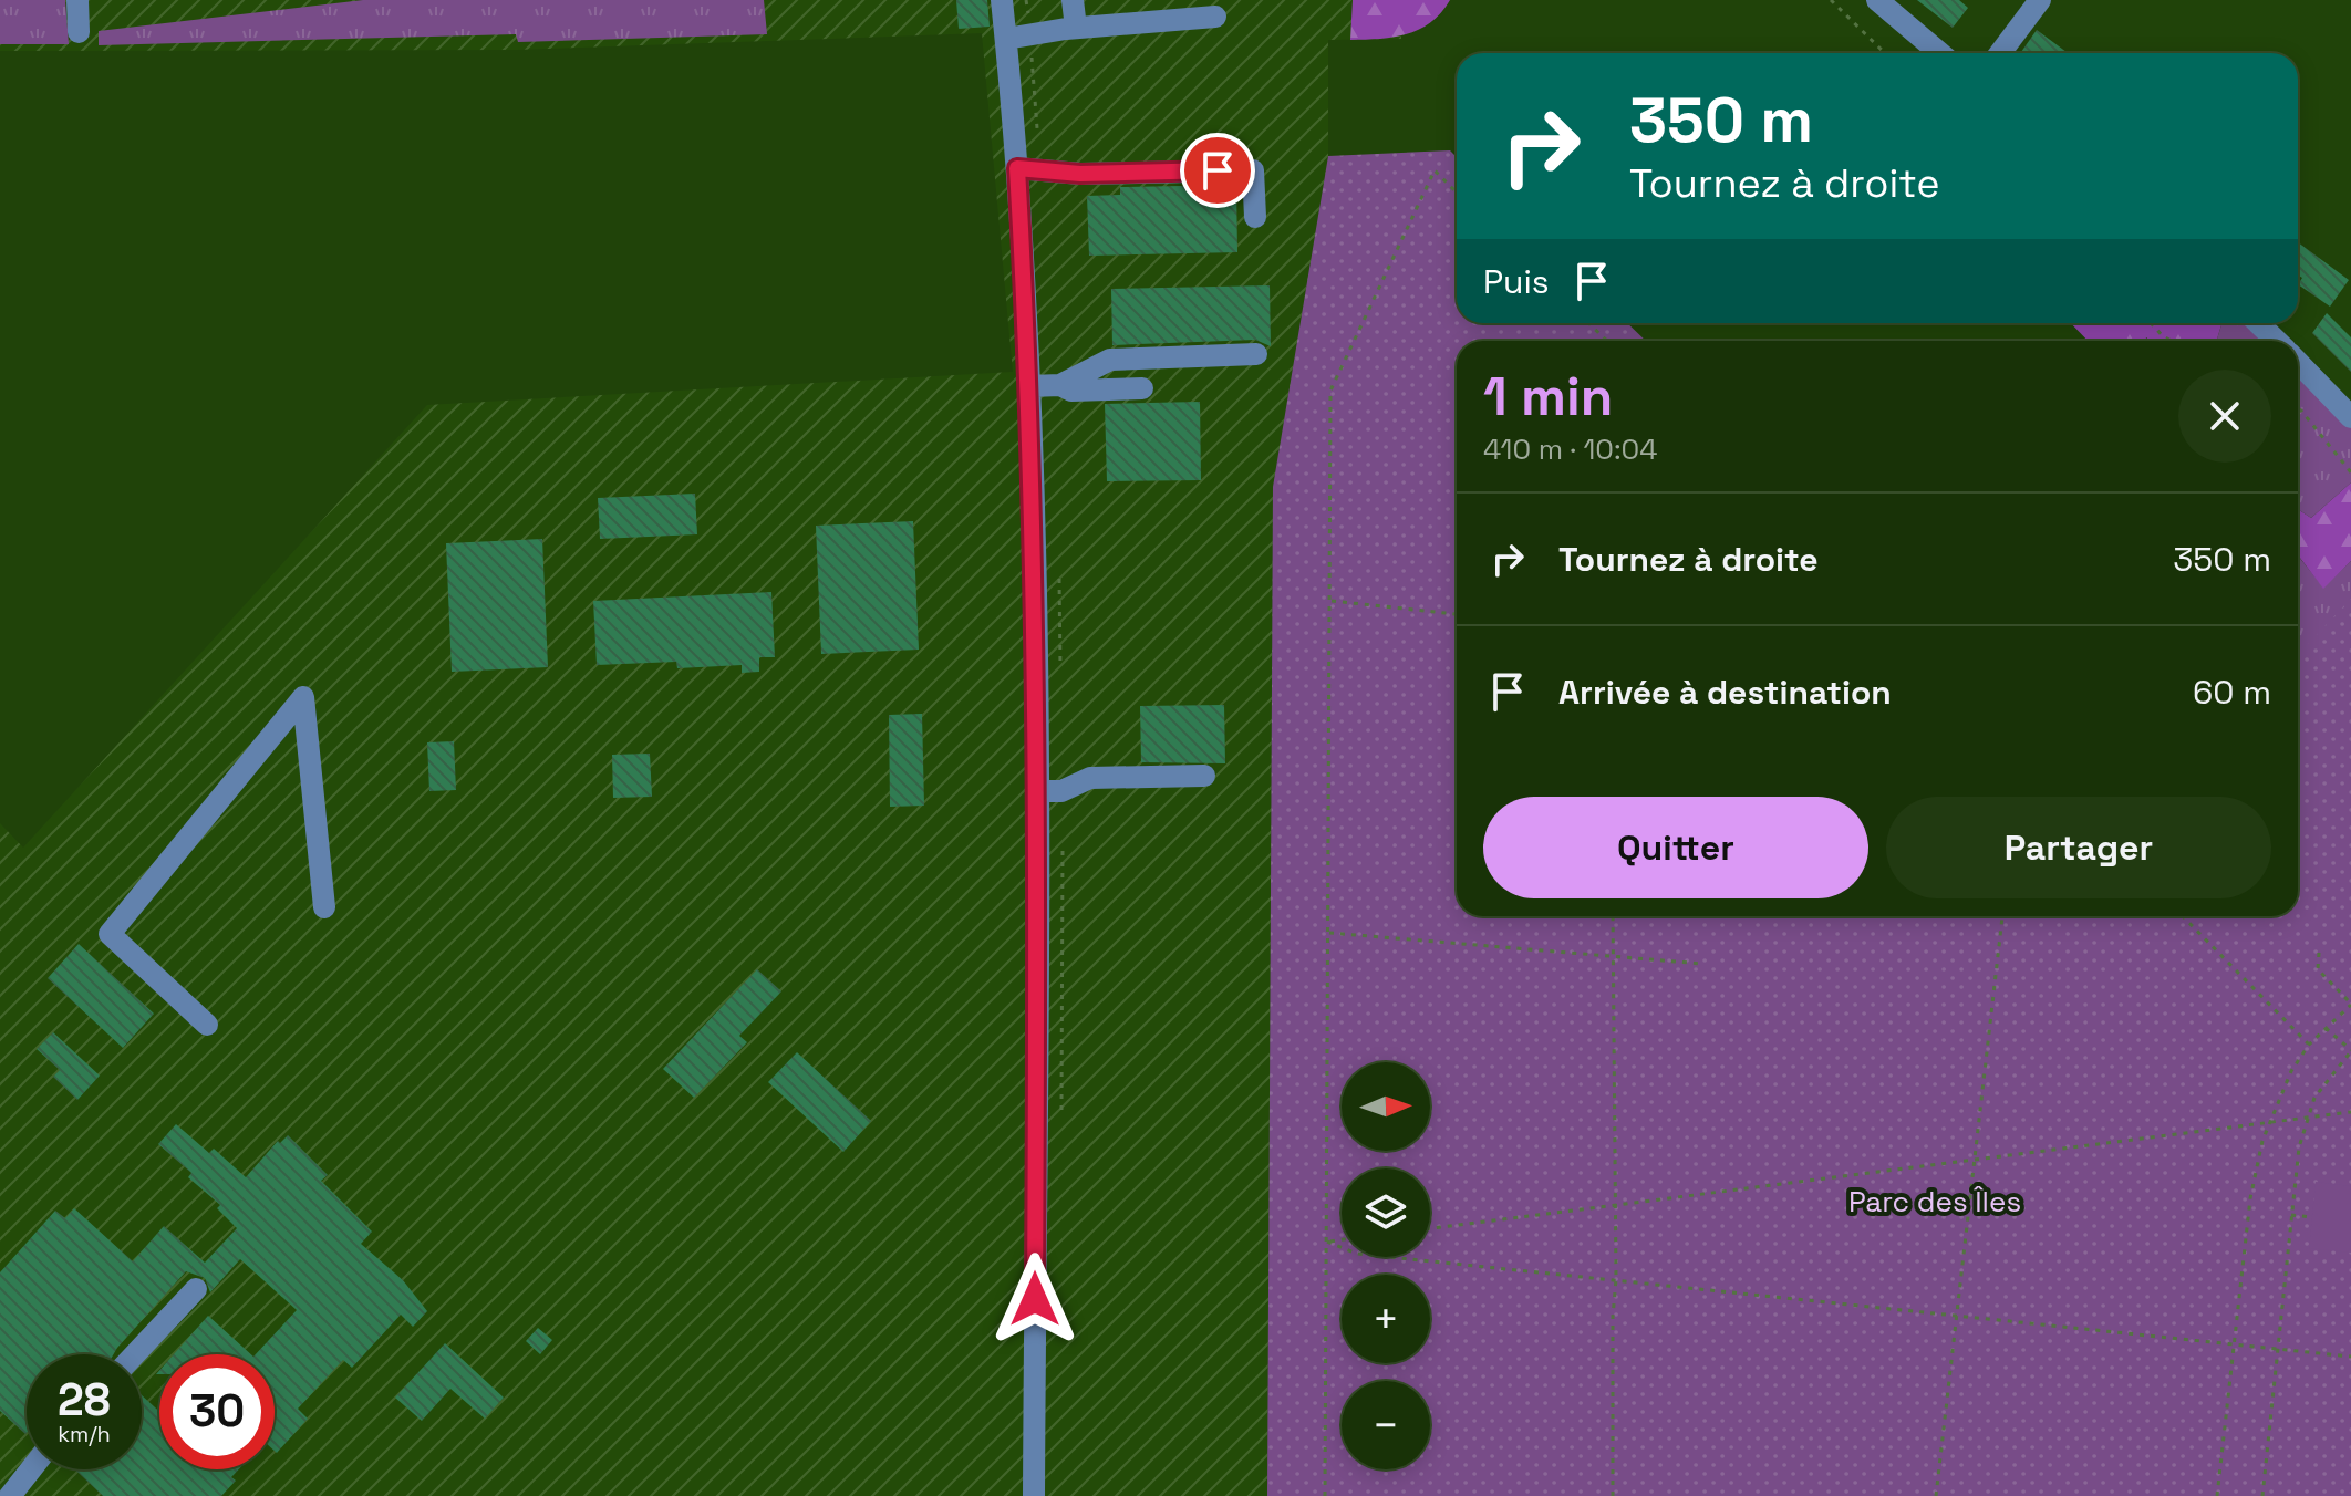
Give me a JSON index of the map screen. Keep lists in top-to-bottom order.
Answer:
{
  "parks": ["Parc des Îles"],
  "north": "right",
  "page": {
    "turn": ["350 m", "Tournez à droite"],
    "then": "Puis",
    "heading": ["1 min", "410 m · 10:04"],
    "list": [
      {
        "name": "Tournez à droite",
        "value": "350 m"
      },
      {
        "name": "Arrivée à destination",
        "value": "60 m"
      }
    ],
    "buttons": ["Quitter", "Partager"],
    "map_buttons": ["+", "−"],
    "speed": "28 km/h",
    "limit": "30"
  }
}
